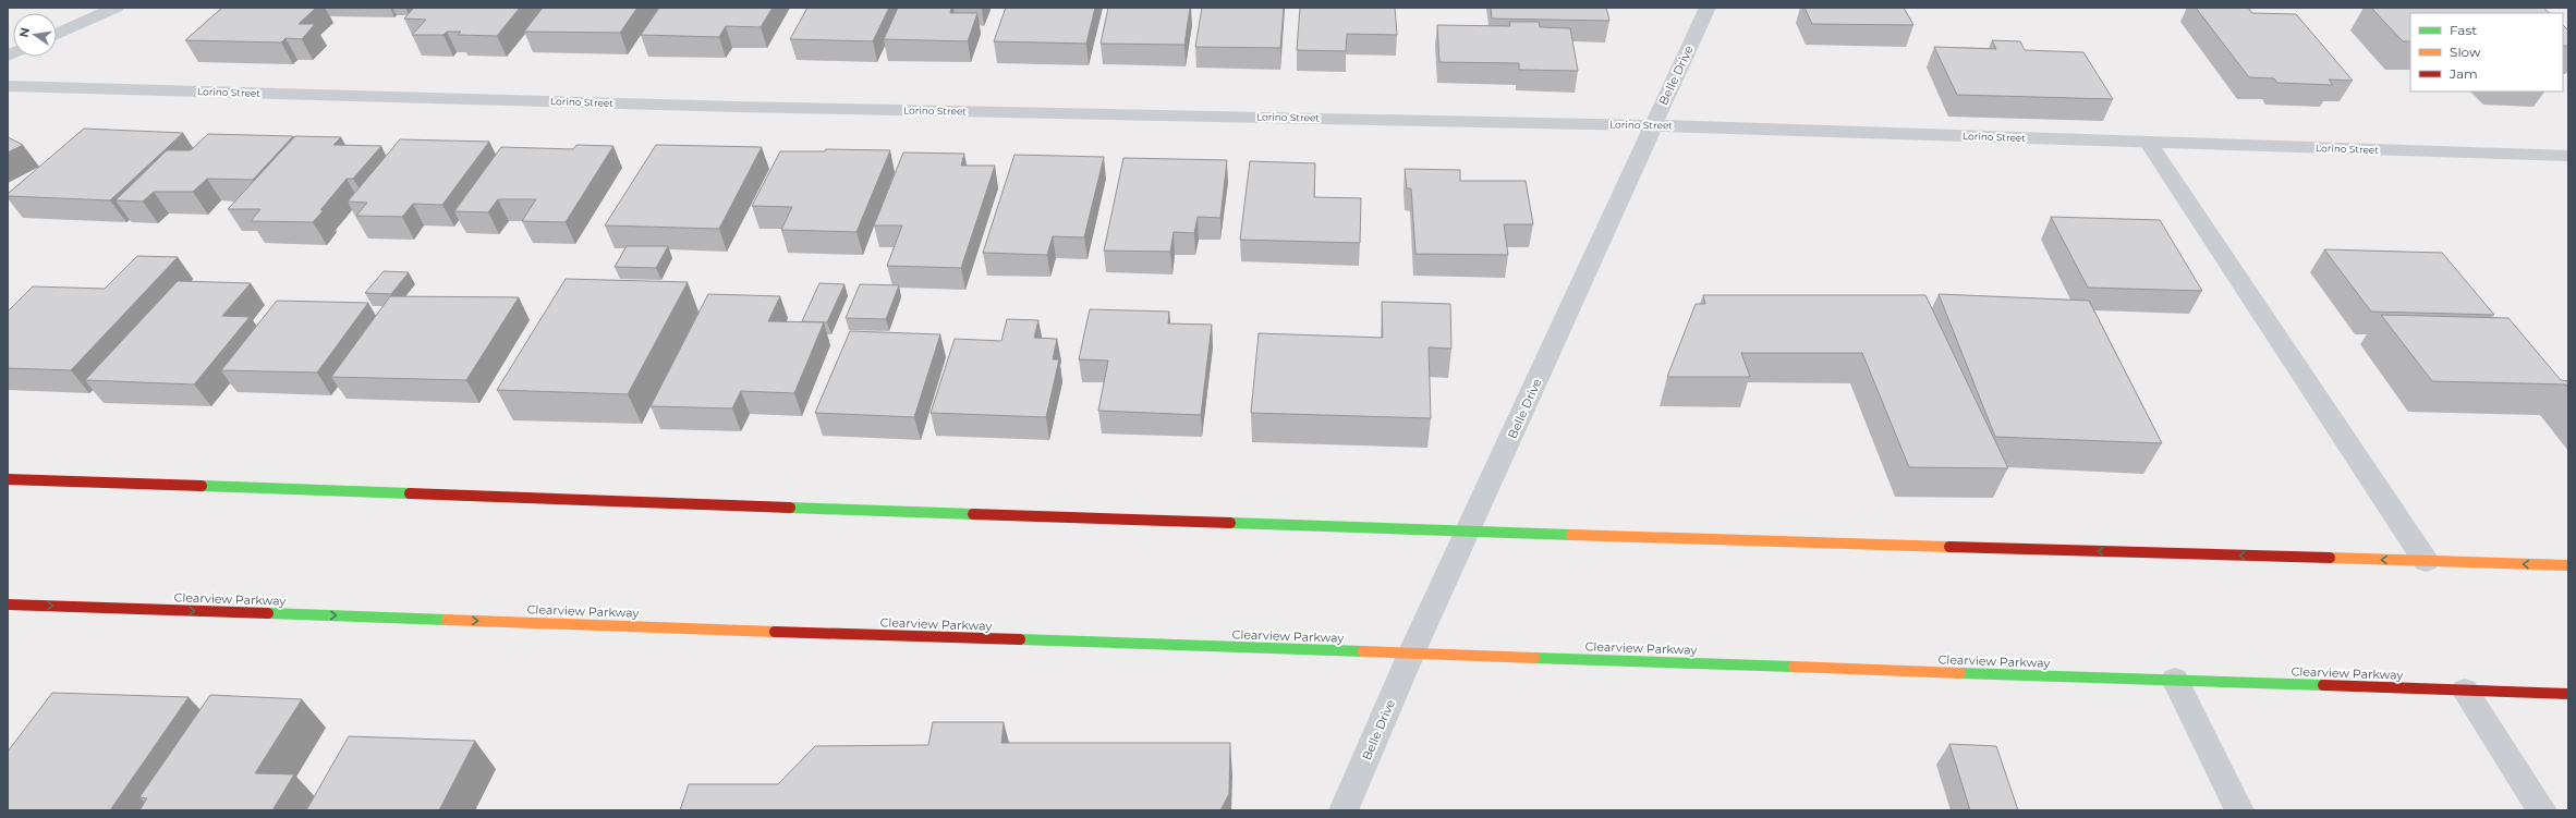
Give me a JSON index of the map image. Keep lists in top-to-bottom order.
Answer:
{
  "streets": {
    "street": ["Belle Drive", "Lorino Street", "Clearview Parkway"]
  },
  "crossings": [
    ["Belle Drive", "Lorino Street"],
    ["Belle Drive", "Clearview Parkway"]
  ],
  "one_way": ["Clearview Parkway"],
  "legend": ["Fast", "Slow", "Jam"],
  "north": "left"
}
